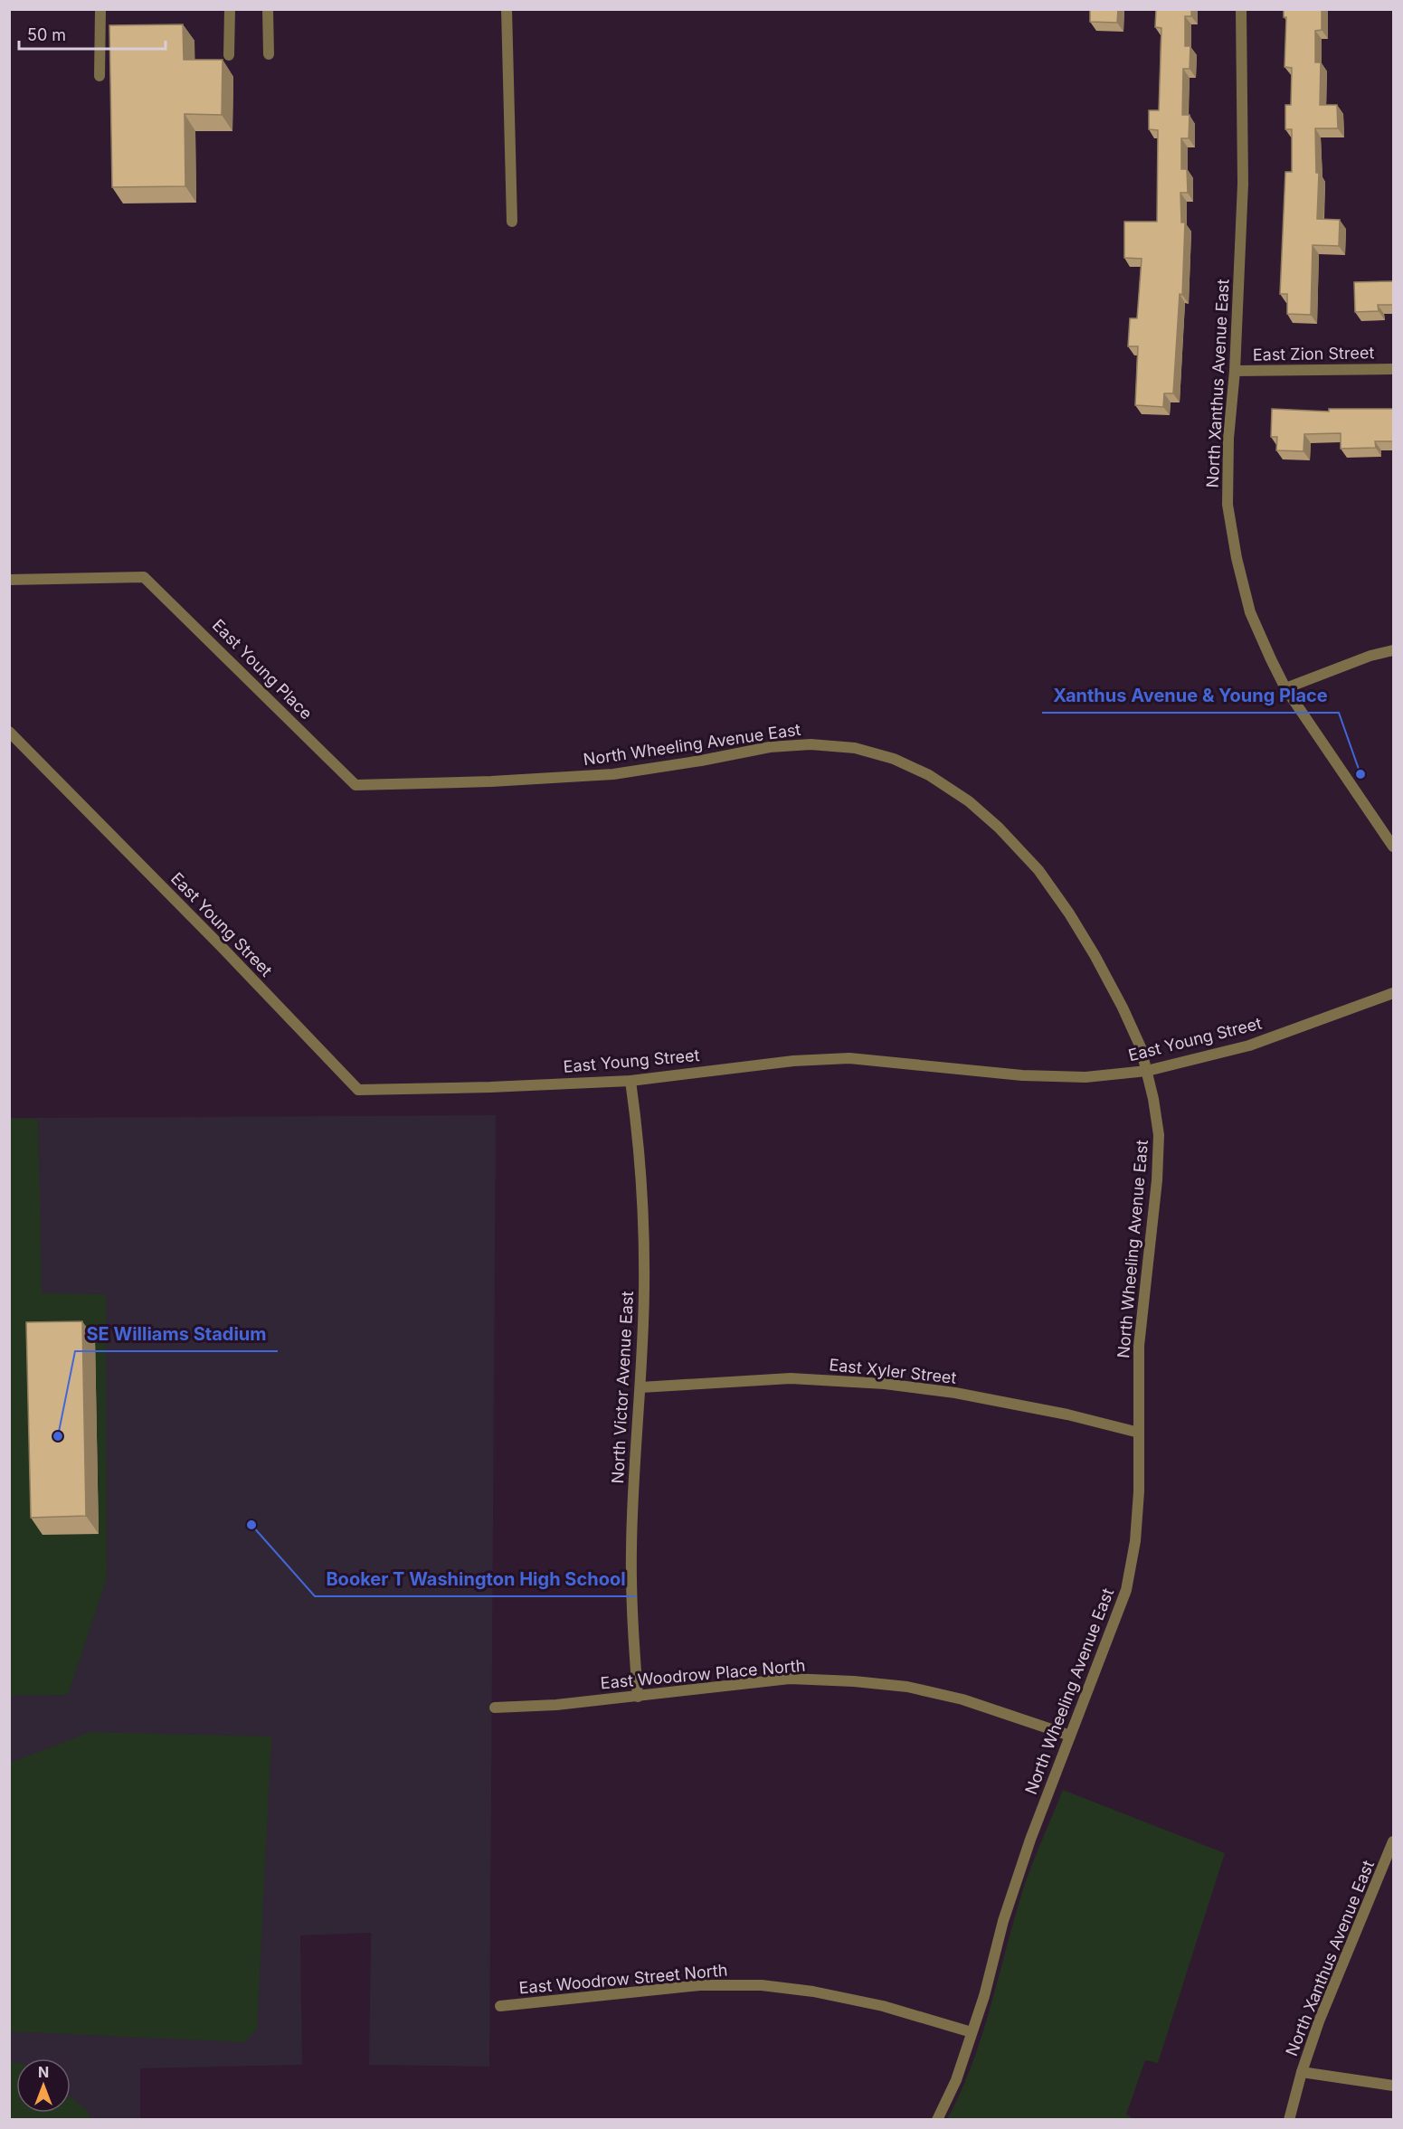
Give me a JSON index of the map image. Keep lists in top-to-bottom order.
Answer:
{
  "streets": {
    "street": [
      "East Zion Street",
      "North Xanthus Avenue East",
      "East Young Place",
      "North Wheeling Avenue East",
      "East Young Street",
      "East Xyler Street",
      "North Victor Avenue East",
      "East Woodrow Place North",
      "East Woodrow Street North"
    ]
  },
  "crossings": [
    ["East Zion Street", "North Xanthus Avenue East"],
    ["East Young Place", "North Wheeling Avenue East"],
    ["North Wheeling Avenue East", "East Young Street"],
    ["North Wheeling Avenue East", "East Xyler Street"],
    ["North Wheeling Avenue East", "East Woodrow Place North"],
    ["North Wheeling Avenue East", "East Woodrow Street North"],
    ["East Young Street", "North Victor Avenue East"],
    ["East Xyler Street", "North Victor Avenue East"],
    ["North Victor Avenue East", "East Woodrow Place North"]
  ],
  "places": ["Xanthus Avenue & Young Place", "SE Williams Stadium", "Booker T Washington High School"],
  "scale_bar": "50 m",
  "north": "top"
}
